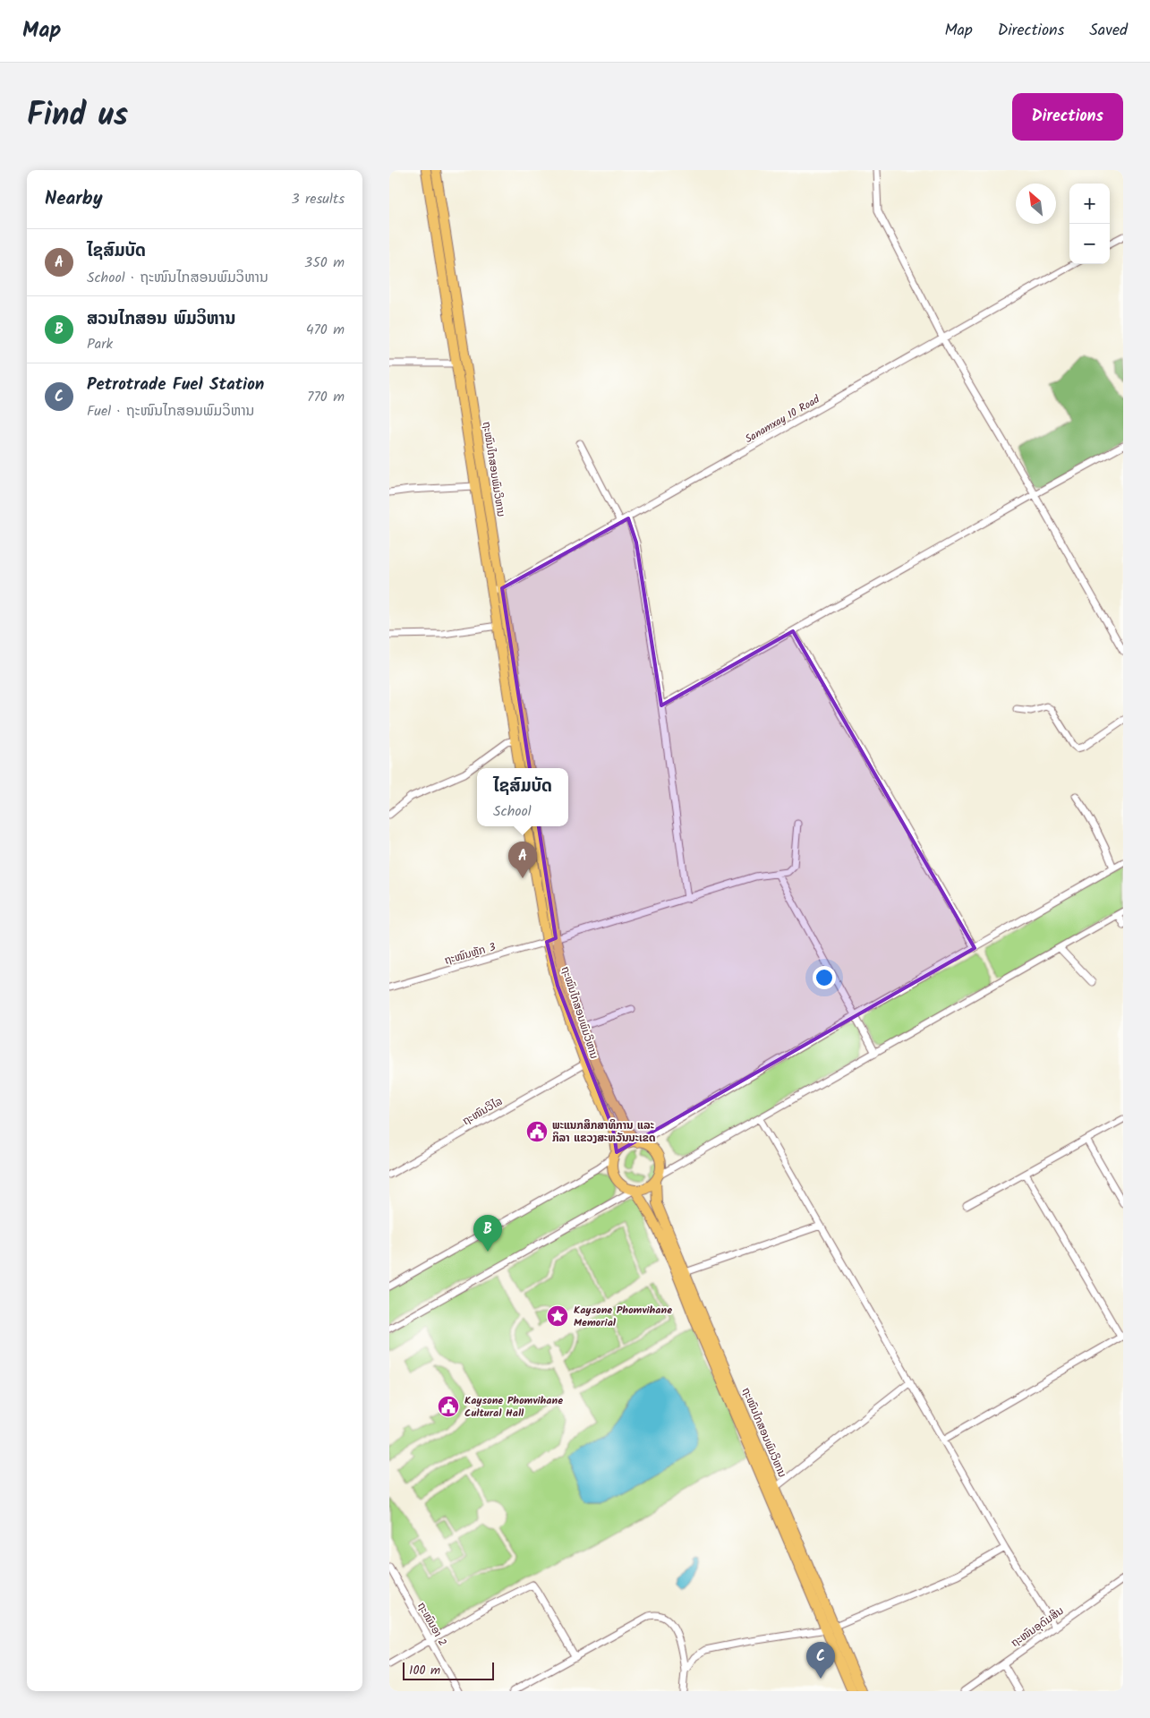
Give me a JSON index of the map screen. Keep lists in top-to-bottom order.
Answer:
{
  "streets": {
    "highway": ["ຖະໜົນໄກສອນພົມວິຫານ"],
    "street": [
      "Sanamxay 10 Road",
      "ຖະໜົນຫຼັກ 3",
      "ຖະໜົນວິໄລ",
      "ຖະໜົນອາ 2",
      "ຖະໜົນອຸດົມສິນ"
    ]
  },
  "crossings": [
    ["Sanamxay 10 Road", "ຖະໜົນໄກສອນພົມວິຫານ"],
    ["ຖະໜົນໄກສອນພົມວິຫານ", "ຖະໜົນຫຼັກ 3"],
    ["ຖະໜົນໄກສອນພົມວິຫານ", "ຖະໜົນວິໄລ"]
  ],
  "places": {
    "public building": ["ພະແນກສຶກສາທິການ ແລະ ກິລາ ແຂວງສະຫວັນນະເຂດ", "Kaysone Phomvihane Cultural Hall"],
    "place": ["Kaysone Phomvihane Memorial"]
  },
  "scale_bar": "100 m",
  "north": "top left",
  "page": {
    "header": "Map",
    "nav": ["Map", "Directions", "Saved"],
    "title": "Find us",
    "buttons": "Directions",
    "heading": ["Nearby", "3 results"],
    "map_buttons": ["+", "−"],
    "list": [
      {
        "mark": "A",
        "name": "ໄຊສົມບັດ",
        "note": "School · ຖະໜົນໄກສອນພົມວິຫານ",
        "value": "350 m"
      },
      {
        "mark": "B",
        "name": "ສວນໄກສອນ ພົມວິຫານ",
        "note": "Park",
        "value": "470 m"
      },
      {
        "mark": "C",
        "name": "Petrotrade Fuel Station",
        "note": "Fuel · ຖະໜົນໄກສອນພົມວິຫານ",
        "value": "770 m"
      }
    ],
    "popup": ["ໄຊສົມບັດ", "School"],
    "pins": ["A", "B", "C"],
    "scale": "100 m"
  }
}
